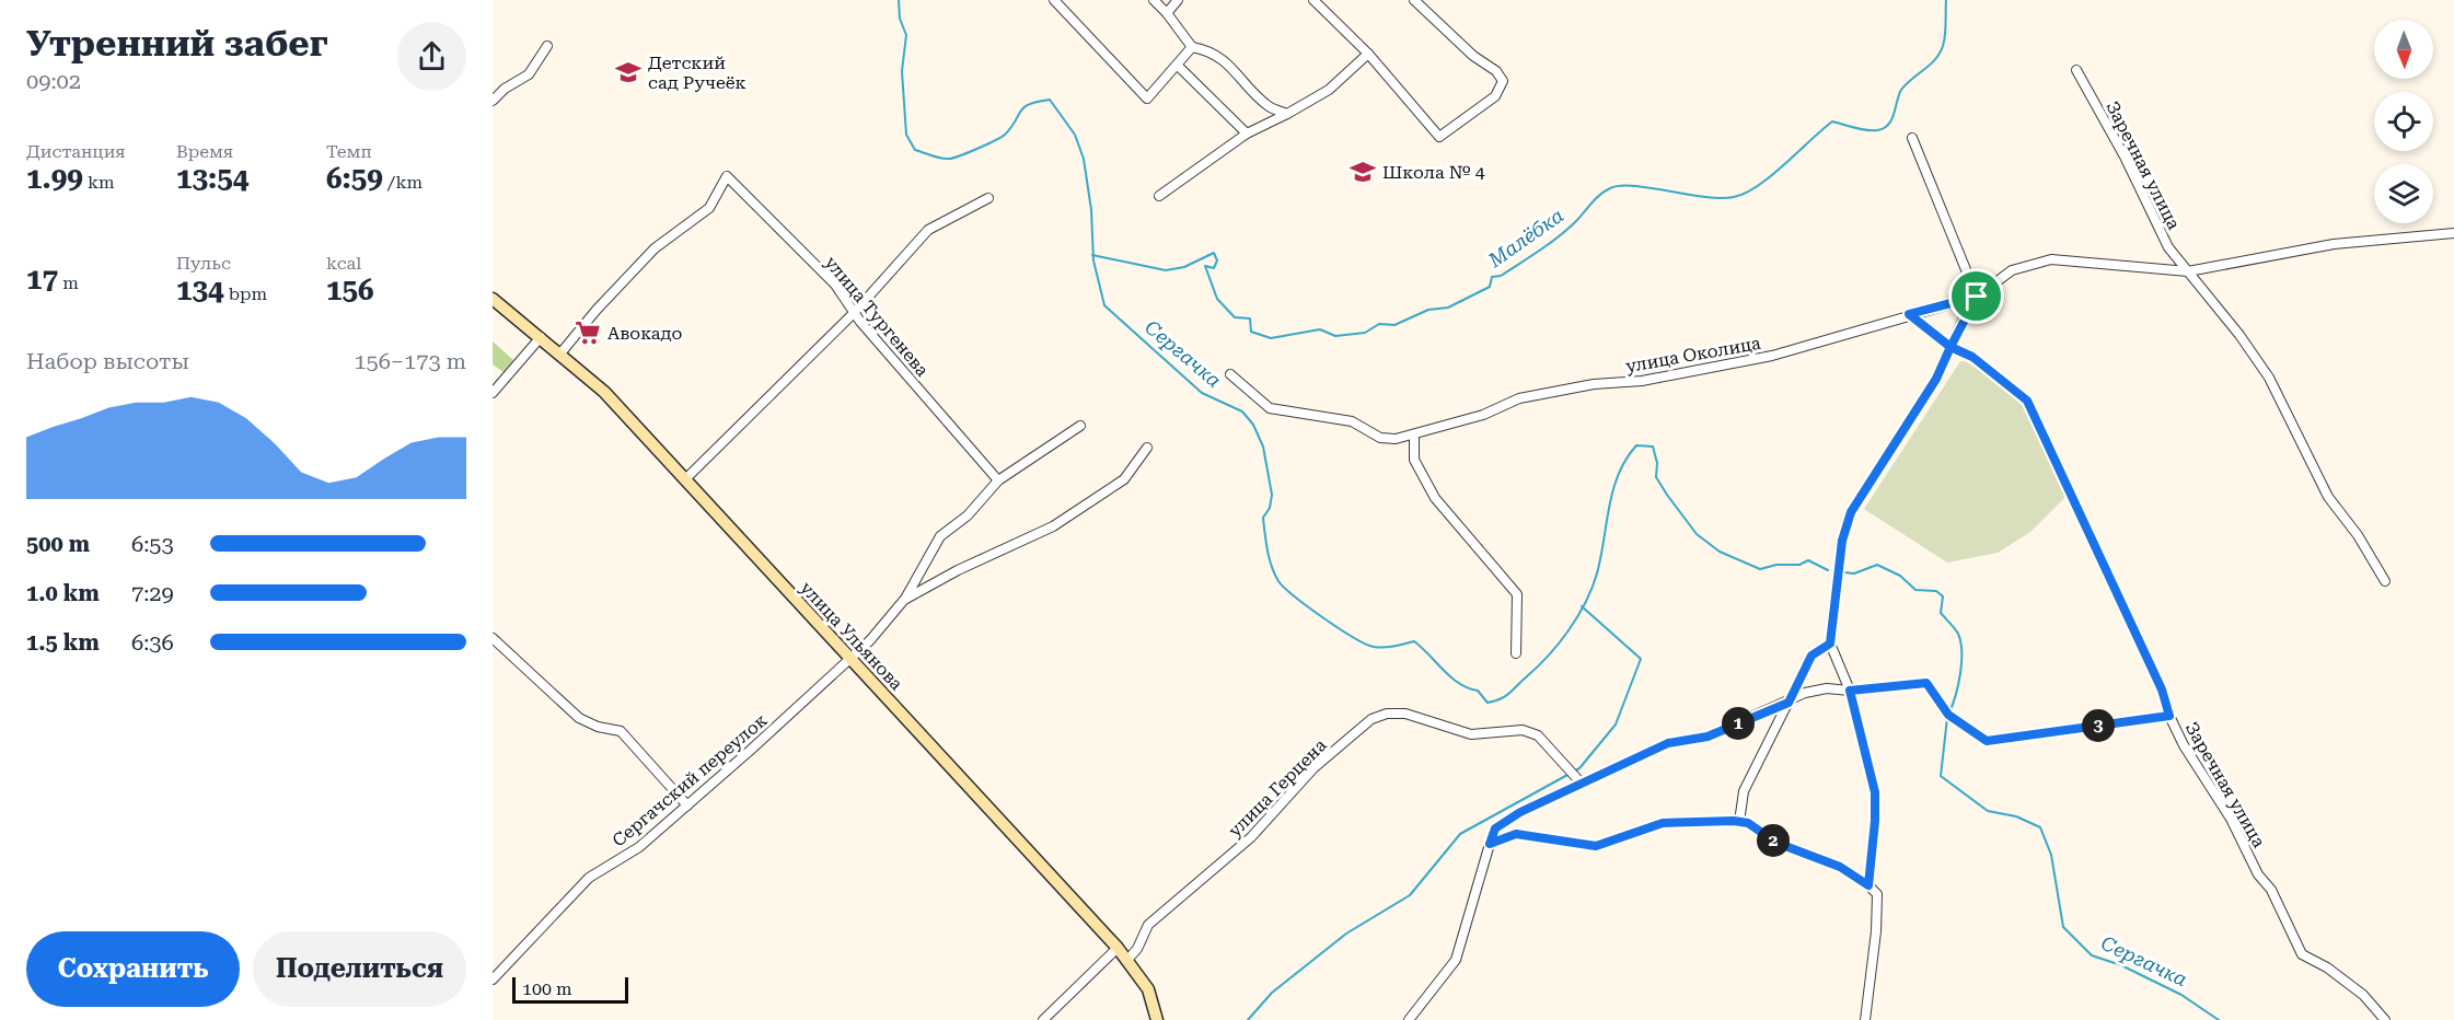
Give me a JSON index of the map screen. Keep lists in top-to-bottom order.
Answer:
{
  "streets": {
    "main road": ["улица Ульянова"],
    "street": [
      "Заречная улица",
      "улица Тургенева",
      "улица Околица",
      "Сергачский переулок",
      "улица Герцена"
    ]
  },
  "crossings": [
    ["Заречная улица", "улица Околица"],
    ["улица Тургенева", "улица Ульянова"],
    ["улица Ульянова", "Сергачский переулок"],
    ["улица Ульянова", "улица Герцена"]
  ],
  "water": ["Малёбка", "Сергачка"],
  "places": {
    "school or university": ["Детский сад Ручеёк", "Школа № 4"],
    "supermarket": ["Авокадо"]
  },
  "scale_bar": "100 m",
  "north": "bottom",
  "page": {
    "heading": ["Утренний забег", "09:02"],
    "stats": [
      ["Дистанция", "1.99 km"],
      ["Время", "13:54"],
      ["Темп", "6:59 /km"],
      ["17 m"],
      ["Пульс", "134 bpm"],
      ["kcal", "156"]
    ],
    "chart": ["Набор высоты", "156–173 m"],
    "list": [
      {
        "name": "500 m",
        "note": "6:53"
      },
      {
        "name": "1.0 km",
        "note": "7:29"
      },
      {
        "name": "1.5 km",
        "note": "6:36"
      }
    ],
    "pins": ["1", "3", "2"],
    "buttons": ["Сохранить", "Поделиться"],
    "scale": "100 m"
  }
}
